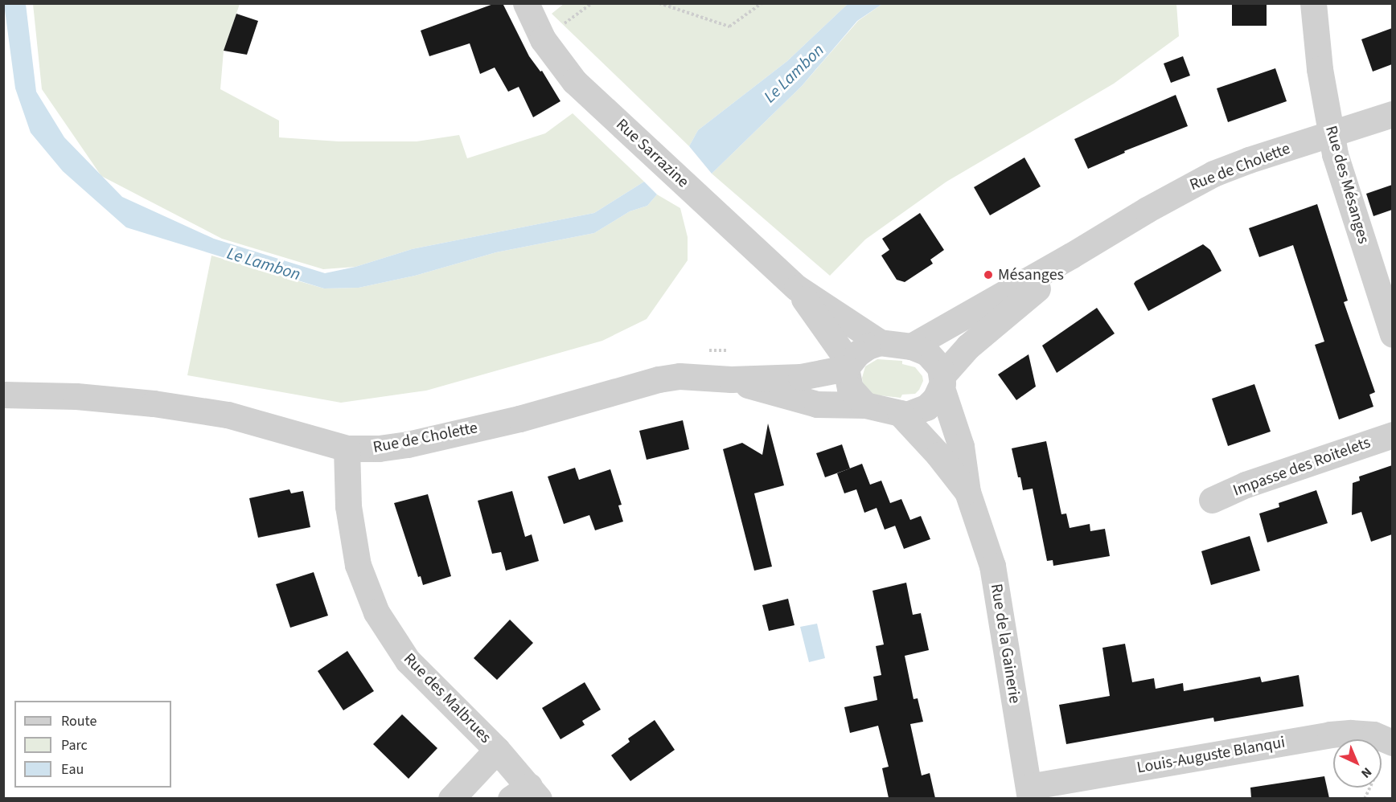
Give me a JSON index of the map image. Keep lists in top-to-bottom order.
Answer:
{
  "streets": {
    "street": [
      "Rue Sarrazine",
      "Rue de Cholette",
      "Rue des Mésanges",
      "Impasse des Roitelets",
      "Rue de la Gainerie",
      "Rue des Malbrues",
      "Louis-Auguste Blanqui"
    ]
  },
  "crossings": [
    ["Rue Sarrazine", "Rue de Cholette"],
    ["Rue Sarrazine", "Rue de la Gainerie"],
    ["Rue de Cholette", "Rue des Mésanges"],
    ["Rue de Cholette", "Rue de la Gainerie"],
    ["Rue de Cholette", "Rue des Malbrues"],
    ["Rue de la Gainerie", "Louis-Auguste Blanqui"]
  ],
  "water": ["Le Lambon"],
  "places": ["Mésanges"],
  "legend": ["Route", "Parc", "Eau"],
  "north": "bottom right"
}
